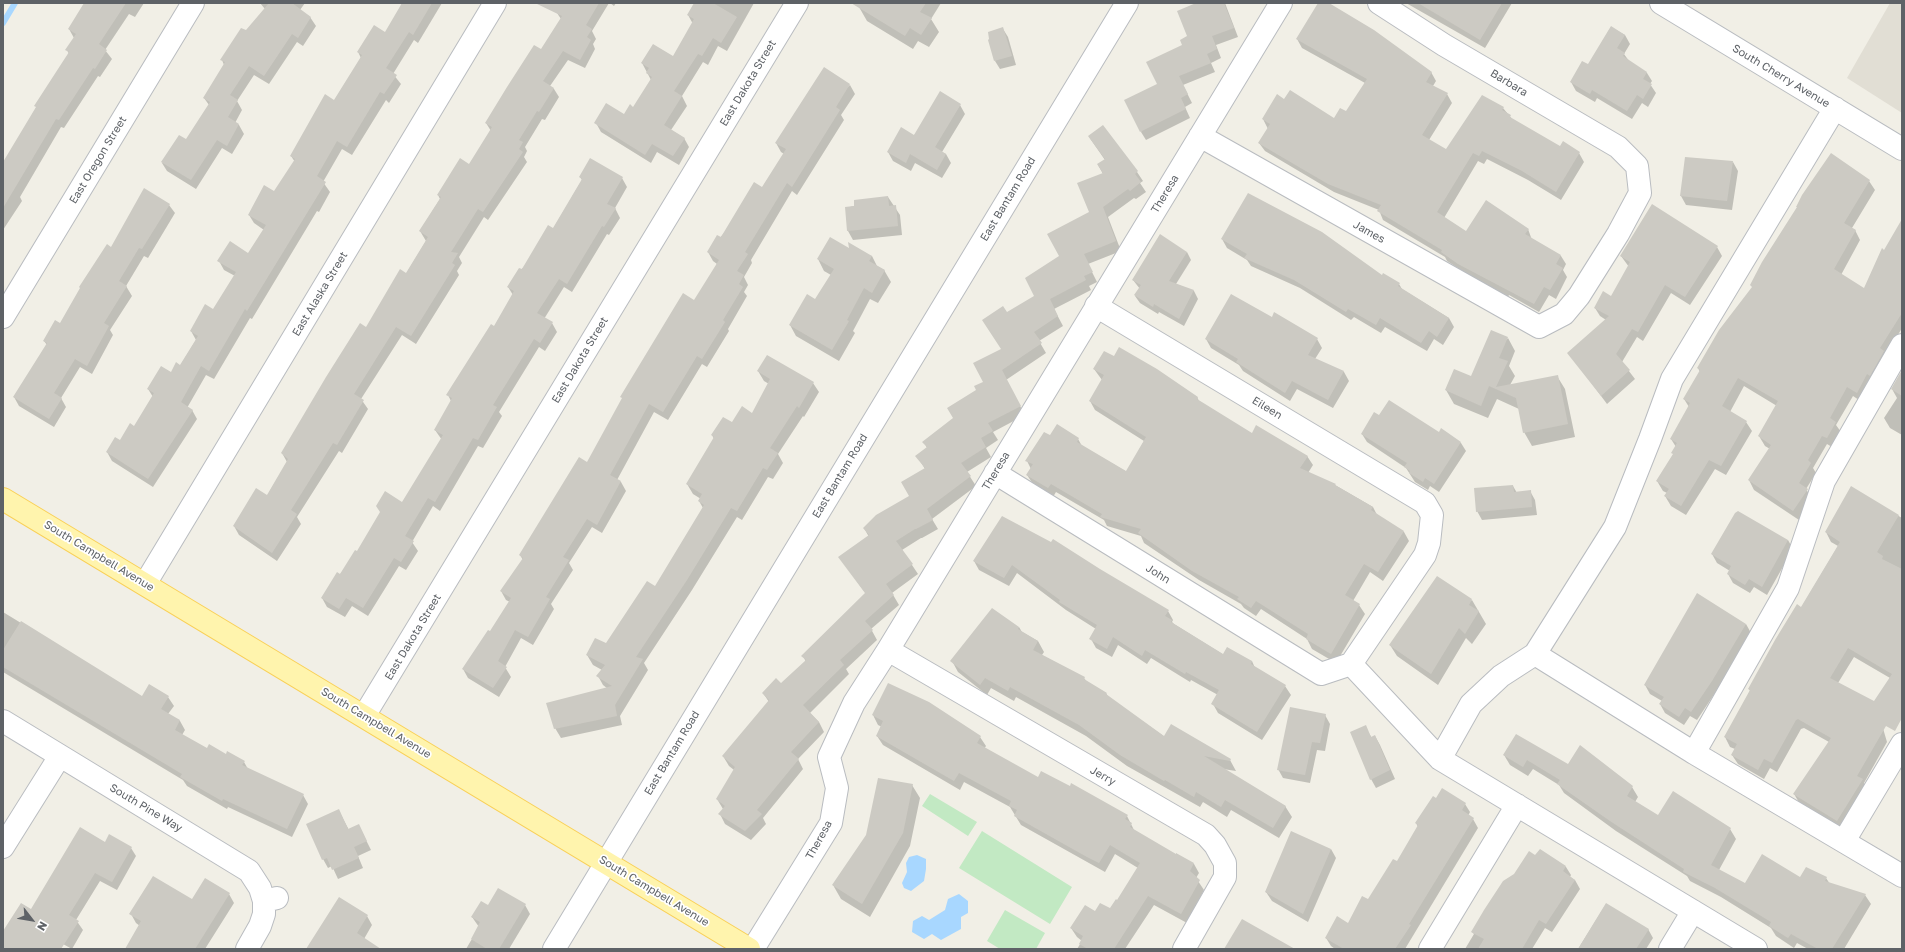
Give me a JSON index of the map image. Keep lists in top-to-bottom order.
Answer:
{
  "streets": {
    "main road": ["South Campbell Avenue"],
    "street": [
      "South Cherry Avenue",
      "East Dakota Street",
      "Barbara",
      "East Oregon Street",
      "Theresa",
      "East Bantam Road",
      "James",
      "East Alaska Street",
      "Eileen",
      "John",
      "Jerry",
      "South Pine Way"
    ]
  },
  "crossings": [
    ["East Dakota Street", "South Campbell Avenue"],
    ["Barbara", "James"],
    ["Theresa", "James"],
    ["Theresa", "Eileen"],
    ["Theresa", "John"],
    ["Theresa", "Jerry"],
    ["East Bantam Road", "South Campbell Avenue"],
    ["East Alaska Street", "South Campbell Avenue"],
    ["Eileen", "John"]
  ],
  "north": "bottom right"
}
